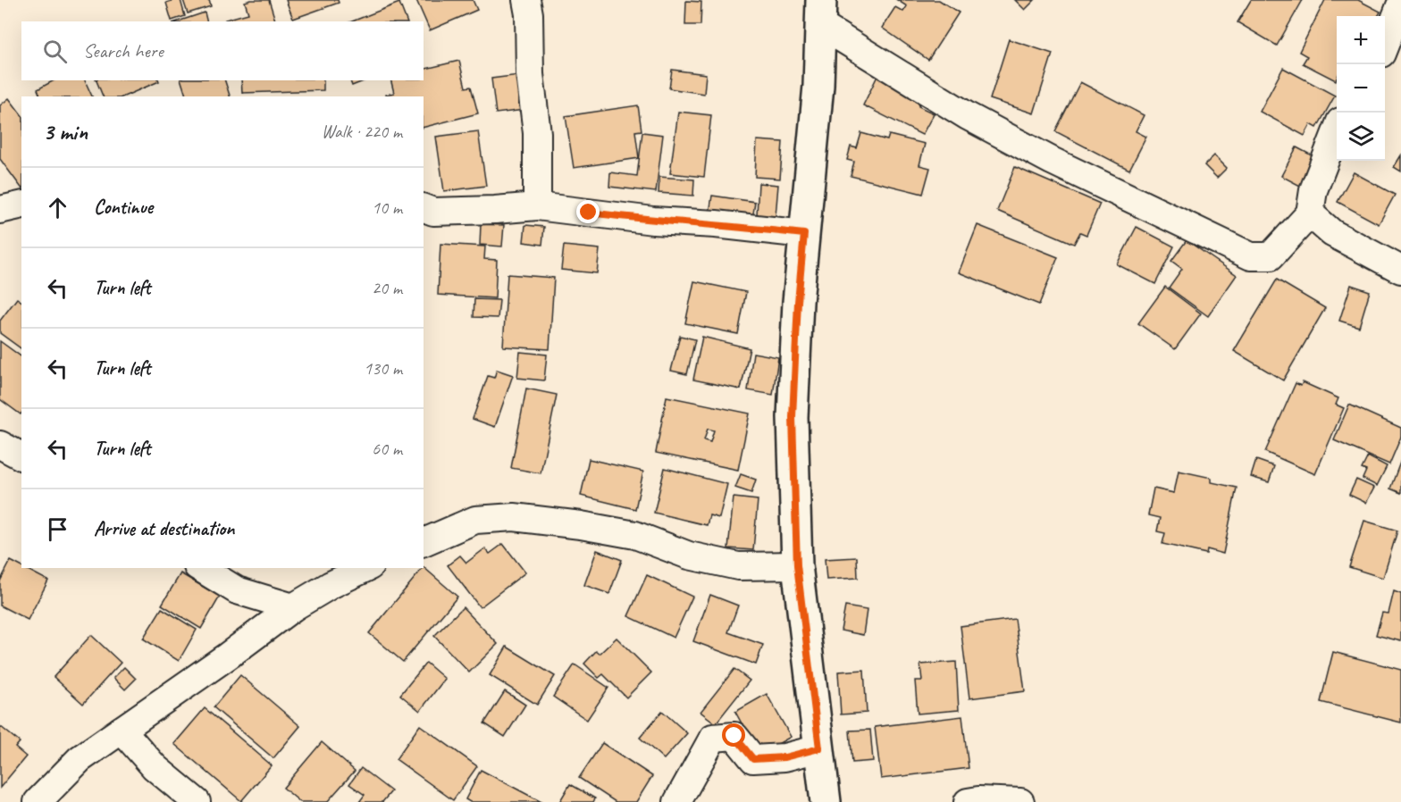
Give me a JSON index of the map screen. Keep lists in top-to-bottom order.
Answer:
{
  "page": {
    "map_buttons": ["+", "−"],
    "search": "Search here",
    "heading": ["3 min", "Walk · 220 m"],
    "list": [
      ["Continue", "10 m"],
      ["Turn left", "20 m"],
      ["Turn left", "130 m"],
      ["Turn left", "60 m"],
      "Arrive at destination"
    ]
  }
}
